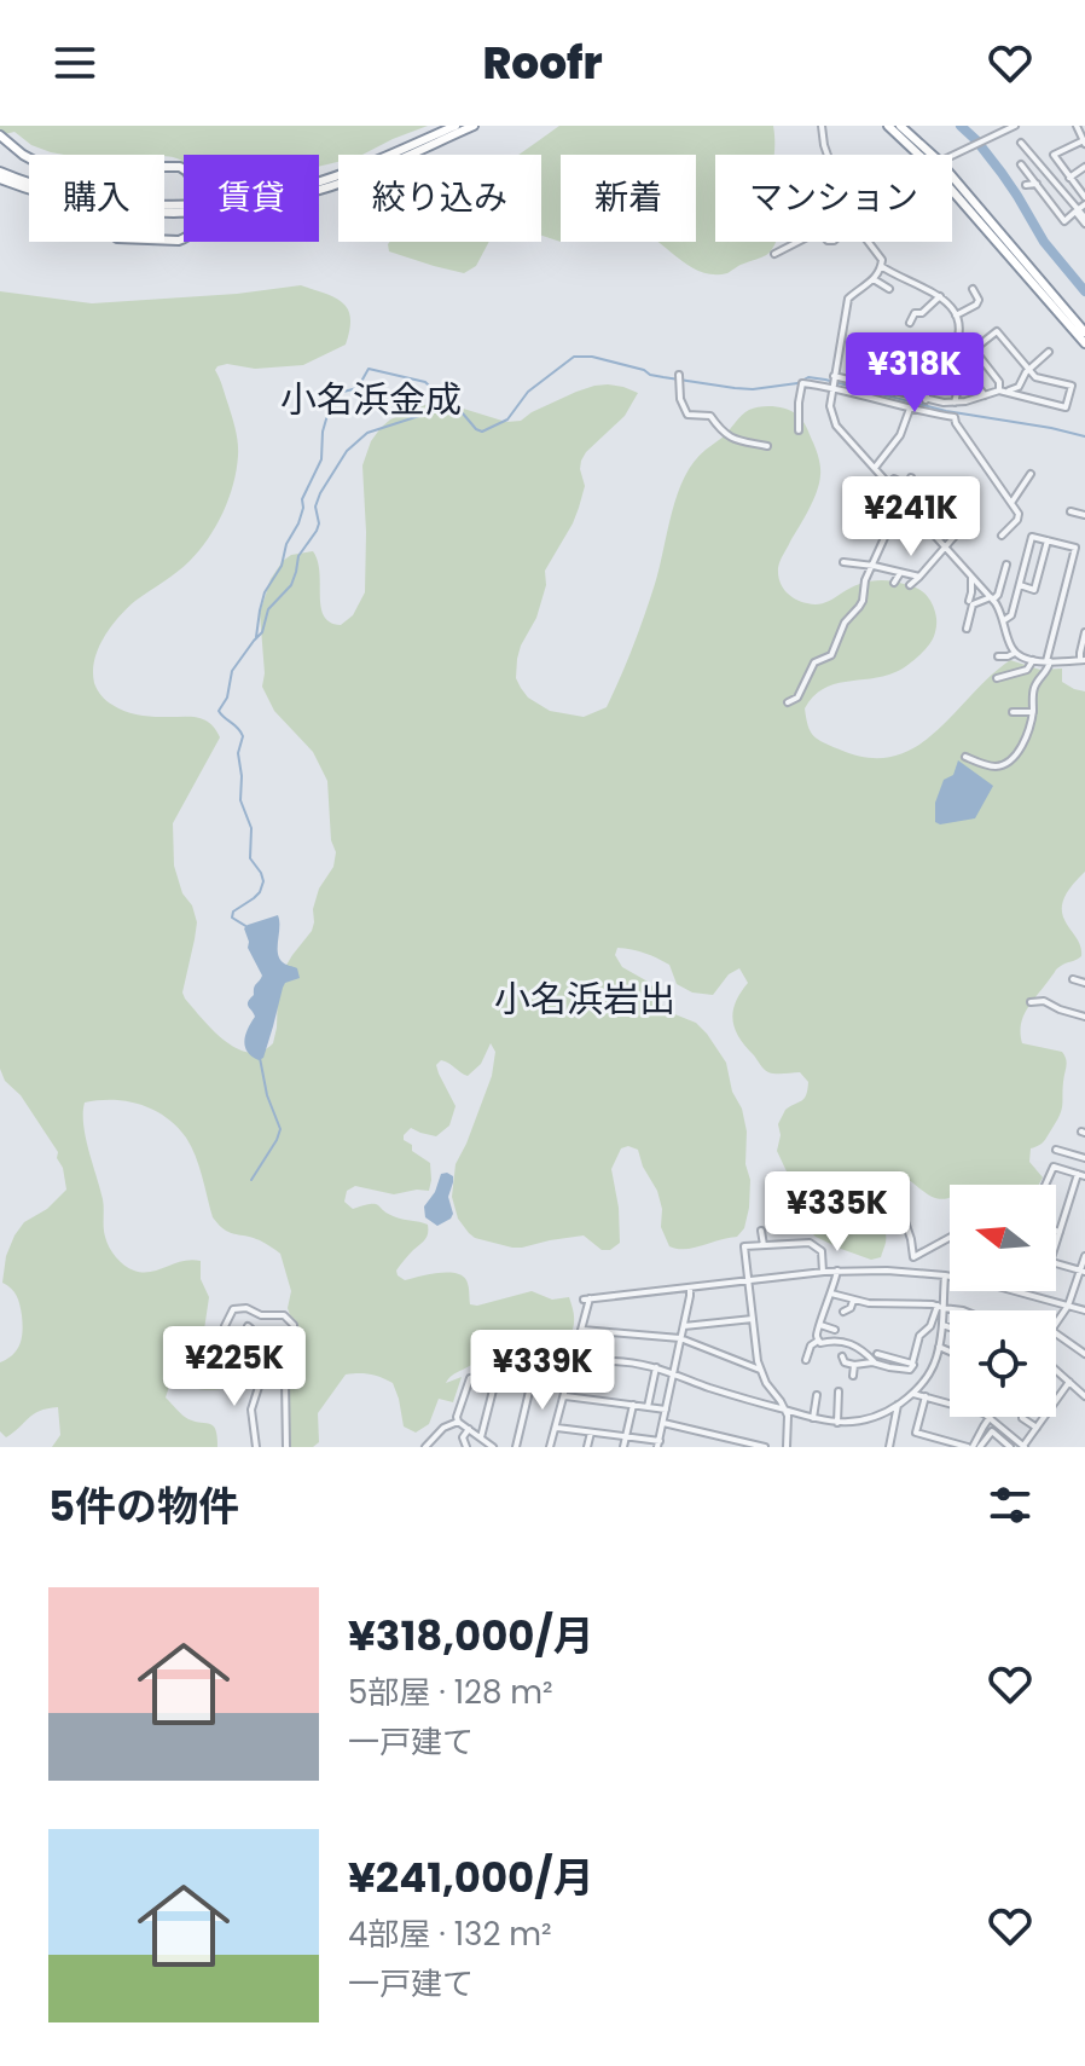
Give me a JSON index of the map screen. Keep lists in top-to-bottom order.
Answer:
{
  "districts": ["小名浜金成", "小名浜岩出"],
  "north": "left",
  "page": {
    "header": "Roofr",
    "chip": [
      "購入",
      "賃貸",
      "絞り込み",
      "新着",
      "マンション"
    ],
    "price": [
      "¥318K",
      "¥241K",
      "¥335K",
      "¥225K",
      "¥339K"
    ],
    "heading": "5件の物件",
    "list": [
      {
        "name": "¥318,000/月",
        "note": "5部屋 · 128 m² · 一戸建て"
      },
      {
        "name": "¥241,000/月",
        "note": "4部屋 · 132 m² · 一戸建て"
      }
    ]
  }
}
